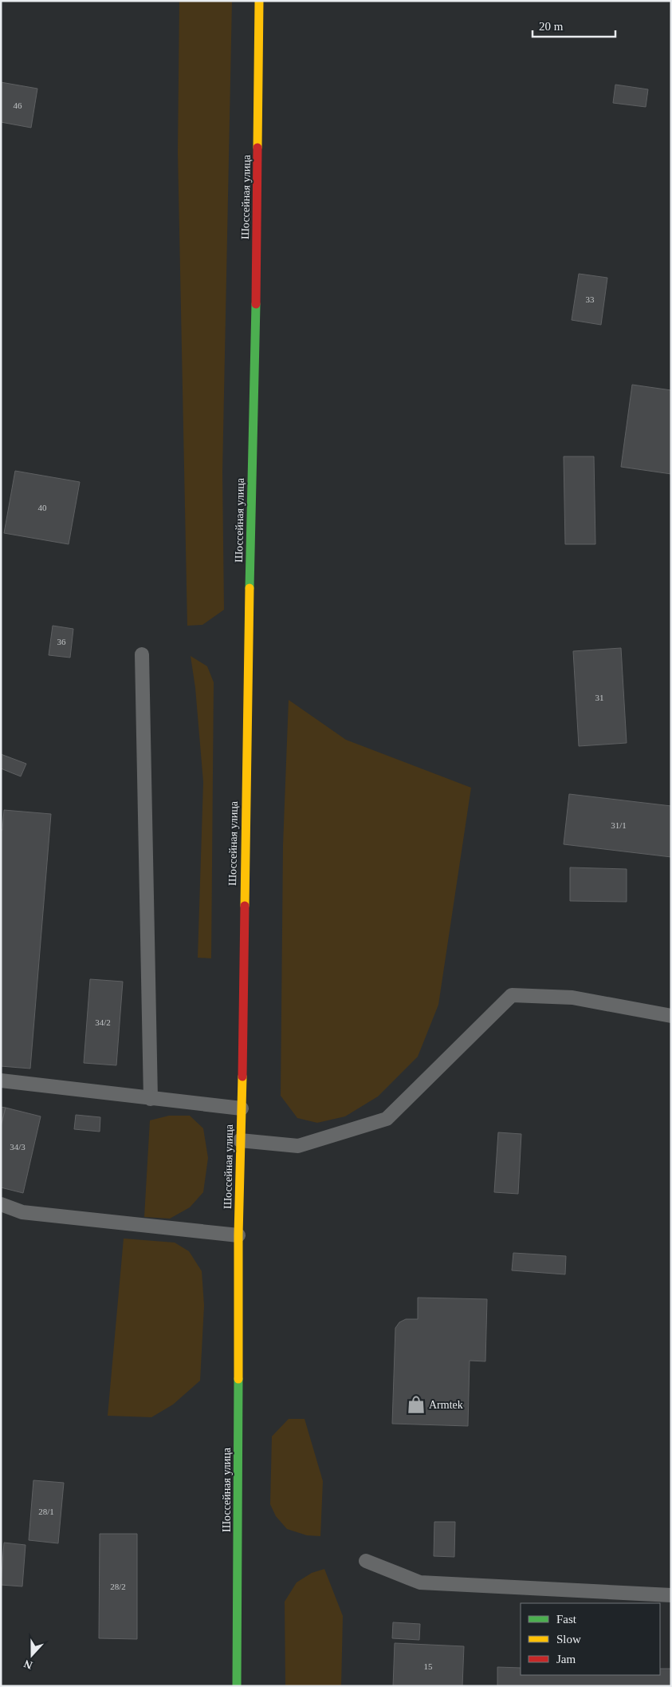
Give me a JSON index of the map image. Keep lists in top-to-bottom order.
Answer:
{
  "streets": {
    "highway": ["Шоссейная улица"]
  },
  "places": {
    "shop": ["Armtek"]
  },
  "house_numbers": [
    "46",
    "33",
    "40",
    "36",
    "31",
    "31/1",
    "34/2",
    "34/3",
    "28/1",
    "28/2",
    "15"
  ],
  "legend": ["Fast", "Slow", "Jam"],
  "scale_bar": "20 m",
  "north": "bottom"
}
